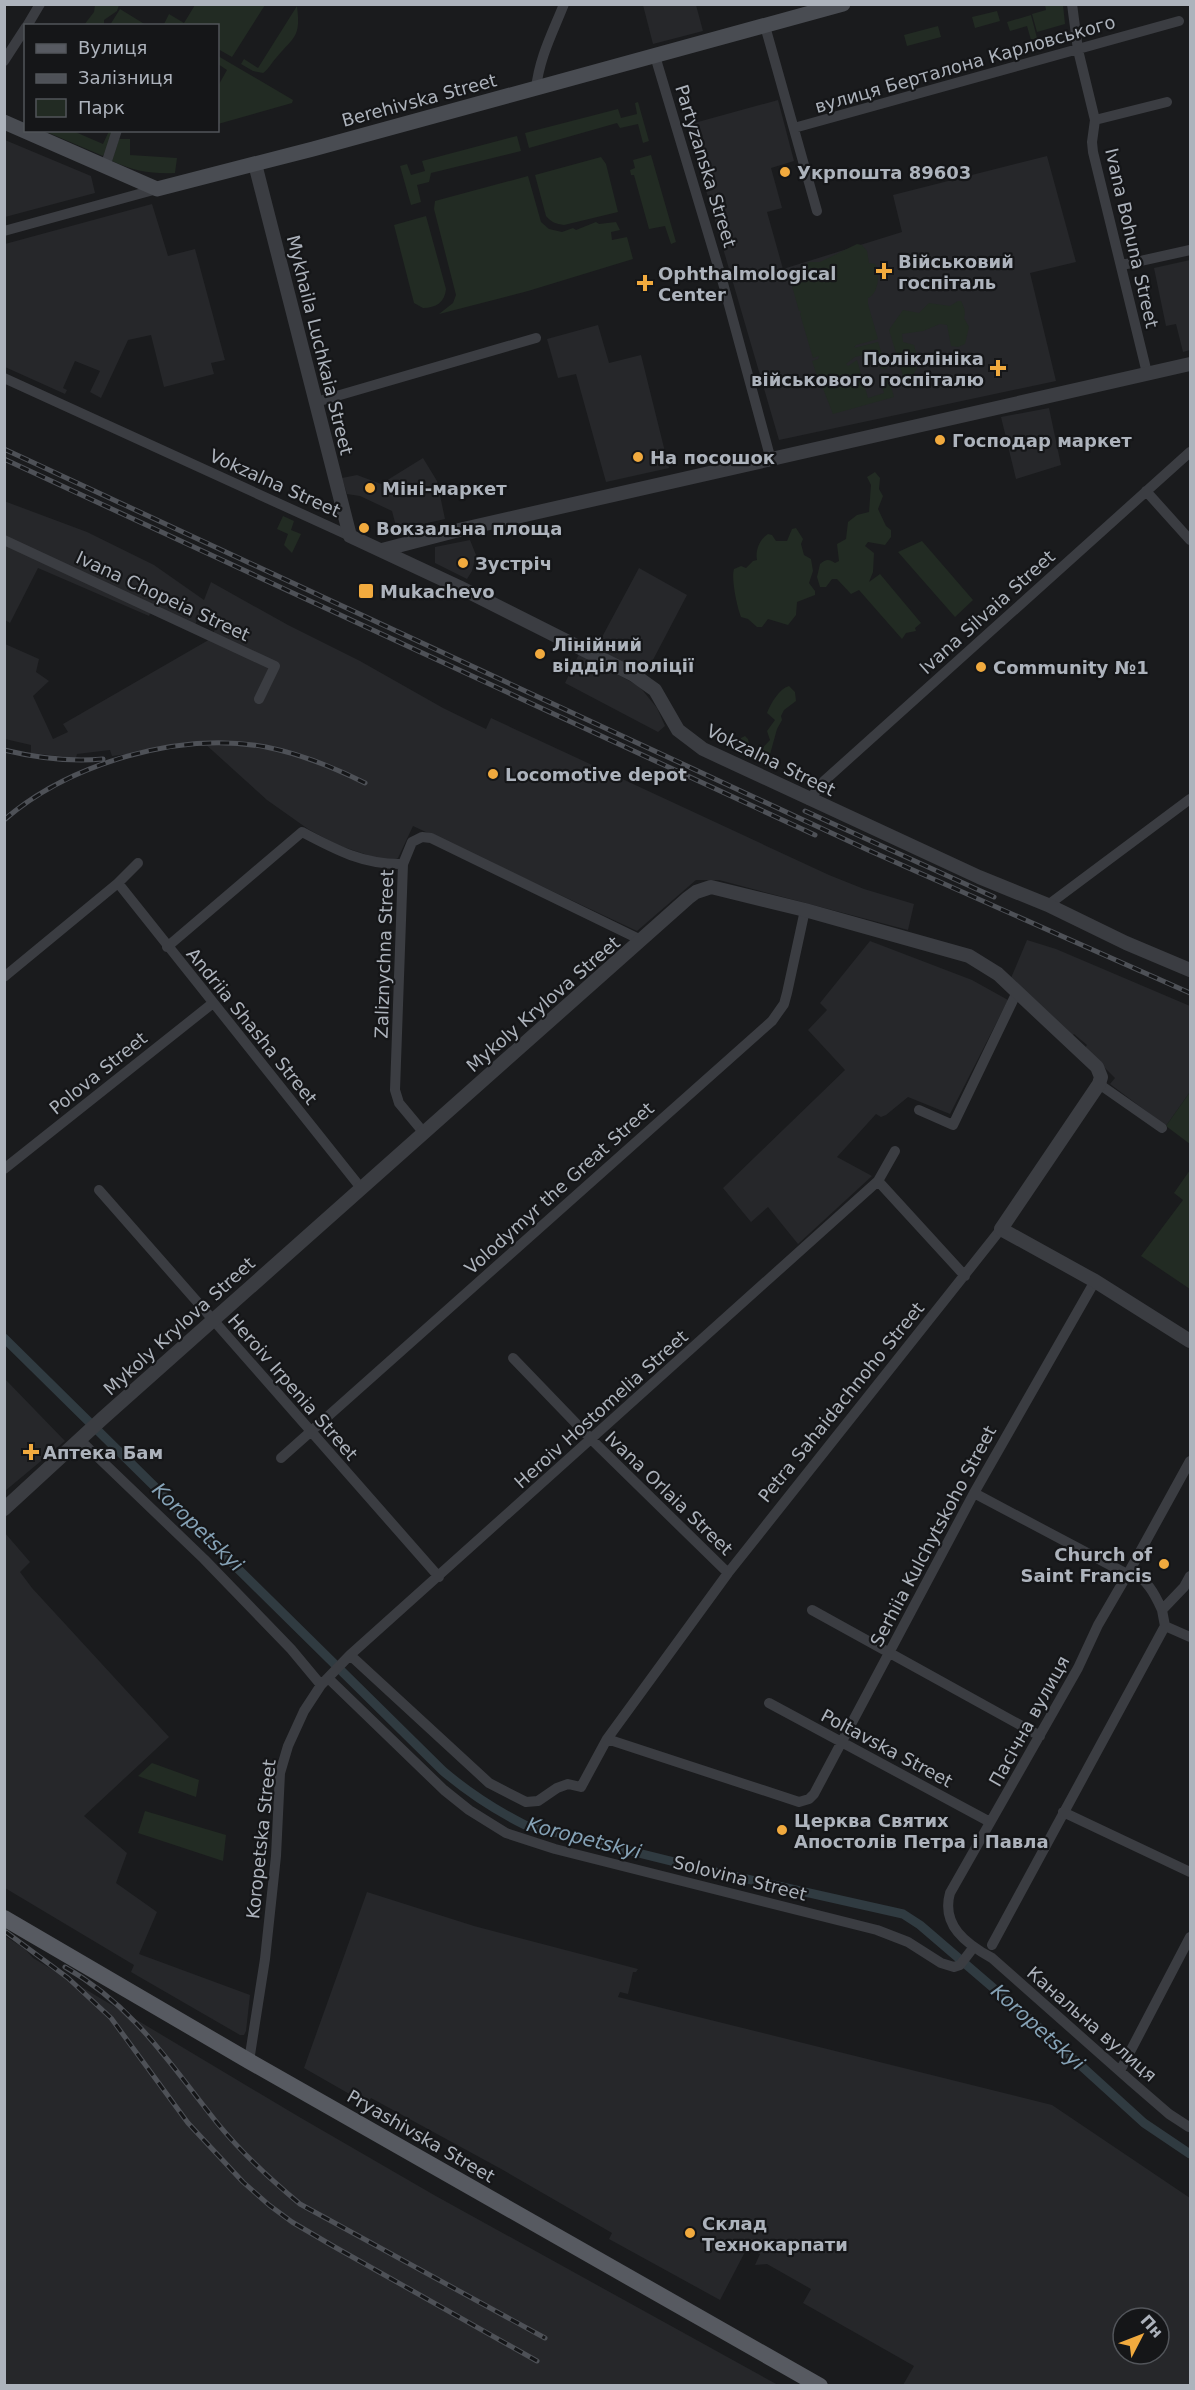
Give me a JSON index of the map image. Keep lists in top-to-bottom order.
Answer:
{
  "streets": {
    "main road": ["Berehivska Street", "Pryashivska Street"],
    "street": [
      "вулиця Берталона Карловського",
      "Partyzanska Street",
      "Ivana Bohuna Street",
      "Mykhaila Luchkaia Street",
      "Vokzalna Street",
      "Ivana Chopeia Street",
      "Ivana Silvaia Street",
      "Zaliznychna Street",
      "Mykoly Krylova Street",
      "Andriia Shasha Street",
      "Polova Street",
      "Volodymyr the Great Street",
      "Heroiv Irpenia Street",
      "Petra Sahaidachnoho Street",
      "Heroiv Hostomelia Street",
      "Ivana Orlaia Street",
      "Serhiia Kulchytskoho Street",
      "Пасічна вулиця",
      "Poltavska Street",
      "Koropetska Street",
      "Solovina Street",
      "Канальна вулиця"
    ]
  },
  "crossings": [
    ["вулиця Берталона Карловського", "Ivana Bohuna Street"],
    ["Berehivska Street", "Partyzanska Street"],
    ["Berehivska Street", "Mykhaila Luchkaia Street"],
    ["Mykhaila Luchkaia Street", "Vokzalna Street"],
    ["Vokzalna Street", "Ivana Silvaia Street"],
    ["Zaliznychna Street", "Mykoly Krylova Street"],
    ["Mykoly Krylova Street", "Andriia Shasha Street"],
    ["Mykoly Krylova Street", "Volodymyr the Great Street"],
    ["Mykoly Krylova Street", "Heroiv Irpenia Street"],
    ["Mykoly Krylova Street", "Petra Sahaidachnoho Street"],
    ["Andriia Shasha Street", "Polova Street"],
    ["Volodymyr the Great Street", "Heroiv Irpenia Street"],
    ["Heroiv Irpenia Street", "Heroiv Hostomelia Street"],
    ["Petra Sahaidachnoho Street", "Heroiv Hostomelia Street"],
    ["Petra Sahaidachnoho Street", "Ivana Orlaia Street"],
    ["Petra Sahaidachnoho Street", "Serhiia Kulchytskoho Street"],
    ["Heroiv Hostomelia Street", "Ivana Orlaia Street"],
    ["Heroiv Hostomelia Street", "Koropetska Street"],
    ["Heroiv Hostomelia Street", "Solovina Street"],
    ["Serhiia Kulchytskoho Street", "Poltavska Street"],
    ["Пасічна вулиця", "Poltavska Street"],
    ["Пасічна вулиця", "Solovina Street"],
    ["Пасічна вулиця", "Канальна вулиця"],
    ["Koropetska Street", "Solovina Street"],
    ["Koropetska Street", "Pryashivska Street"],
    ["Solovina Street", "Канальна вулиця"]
  ],
  "water": ["Koropetskyi"],
  "places": {
    "other": [
      "Укрпошта 89603",
      "Господар маркет",
      "На посошок",
      "Міні-маркет",
      "Вокзальна площа",
      "Зустріч",
      "Лінійний відділ поліції",
      "Community №1",
      "Locomotive depot",
      "Church of Saint Francis",
      "Церква Святих Апостолів Петра і Павла",
      "Склад Технокарпати"
    ],
    "health": [
      "Військовий госпіталь",
      "Ophthalmological Center",
      "Поліклініка військового госпіталю",
      "Аптека Бам"
    ],
    "transit": ["Mukachevo"]
  },
  "legend": ["Вулиця", "Залізниця", "Парк"],
  "north": "top right"
}
